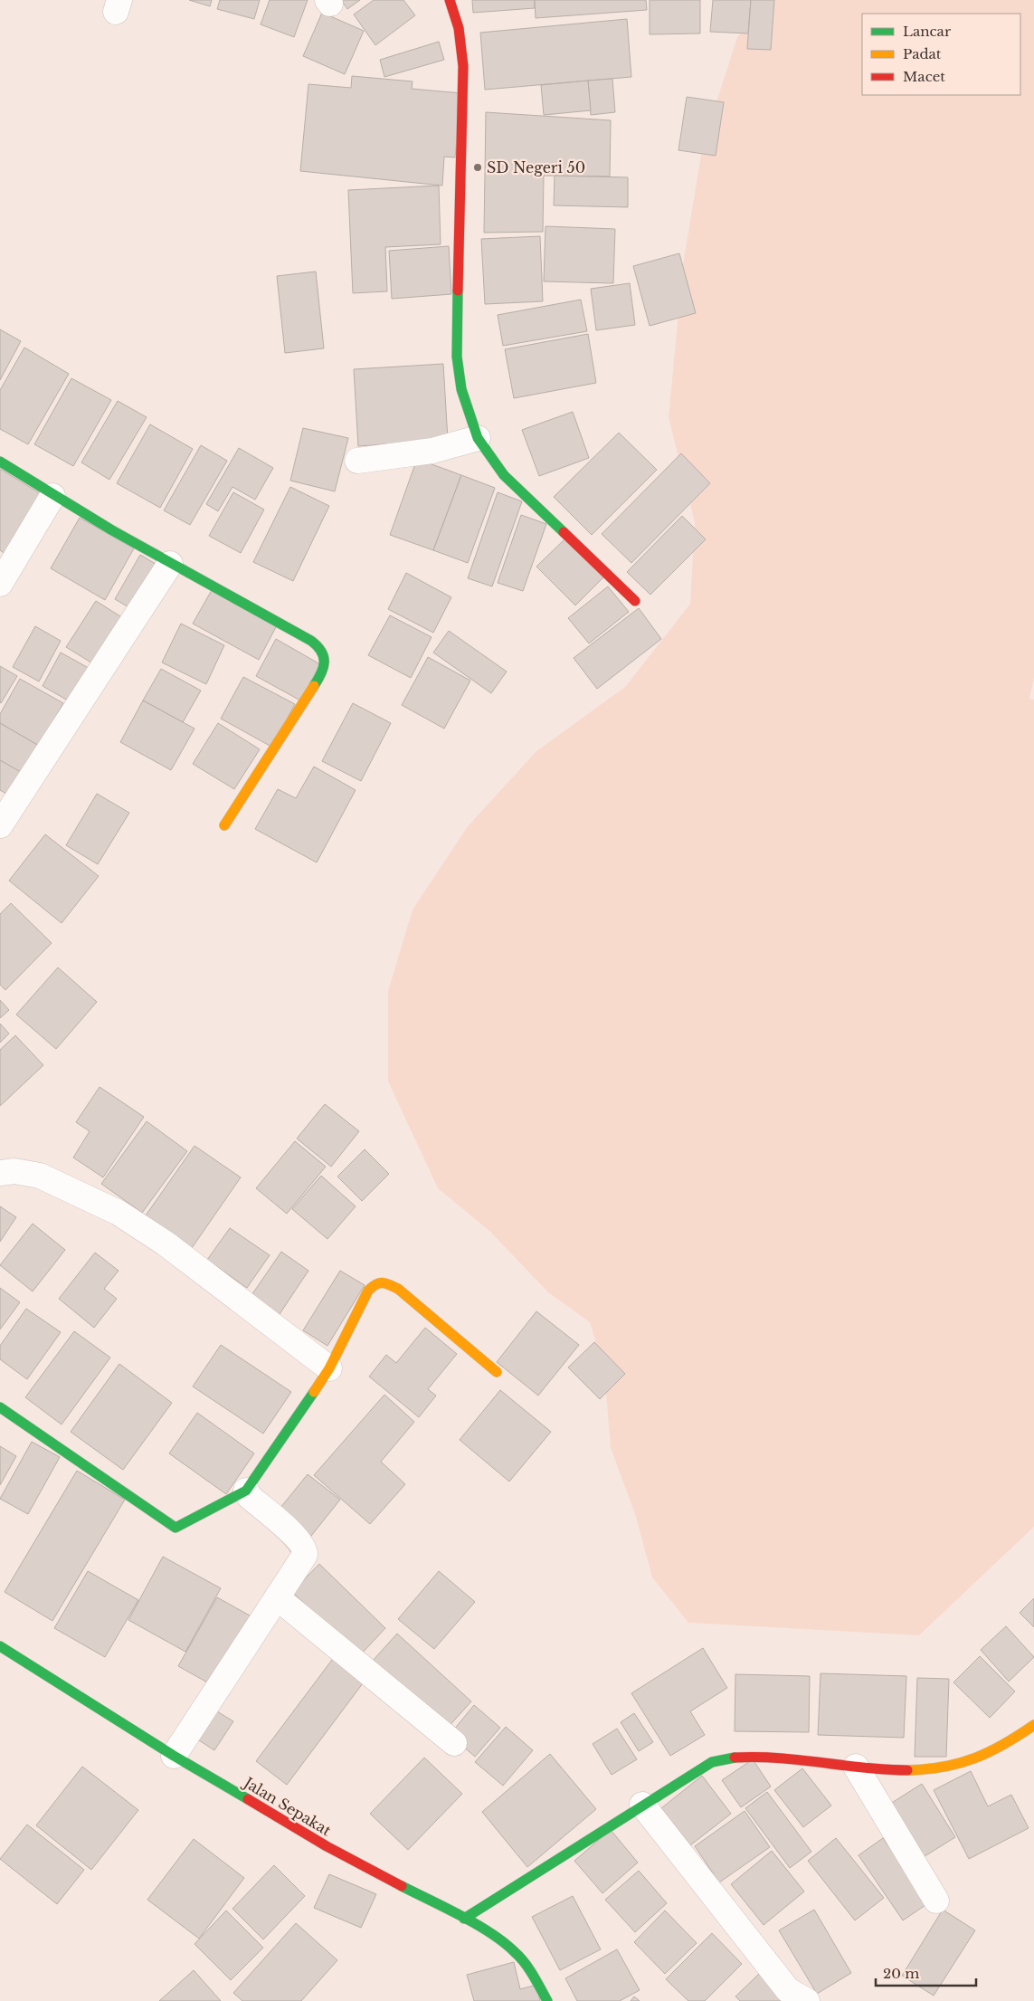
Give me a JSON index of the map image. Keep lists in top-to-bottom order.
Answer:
{
  "streets": {
    "street": ["Jalan Sepakat"]
  },
  "places": ["SD Negeri 50"],
  "legend": ["Lancar", "Padat", "Macet"],
  "scale_bar": "20 m"
}
